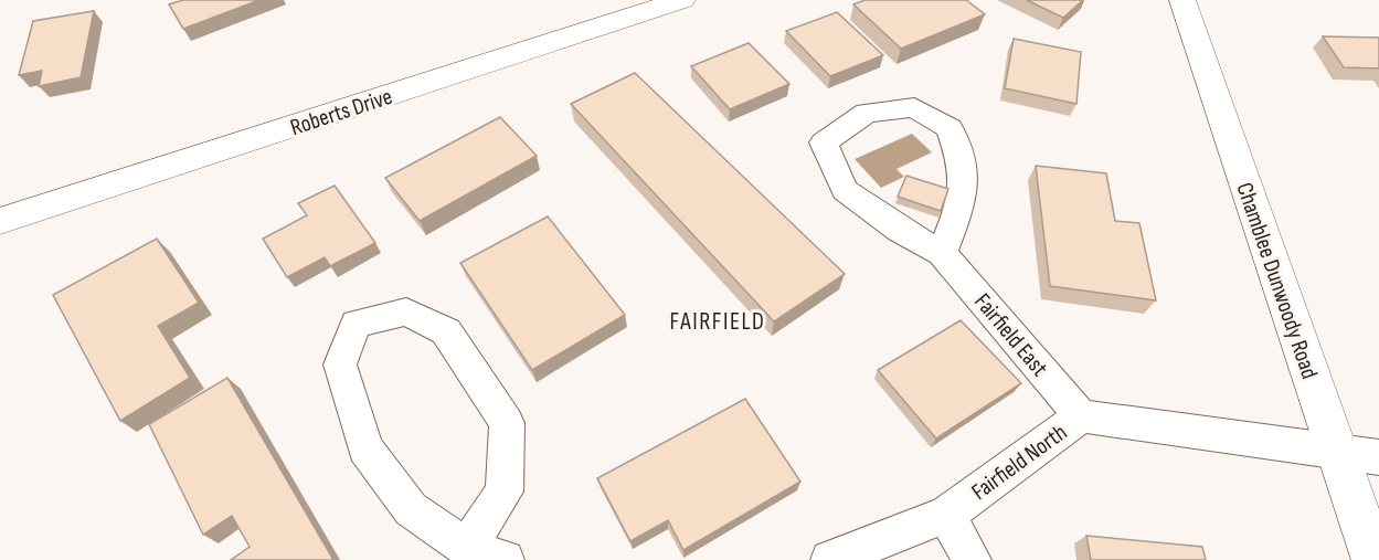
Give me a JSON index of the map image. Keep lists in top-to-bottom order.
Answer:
{
  "streets": {
    "street": [
      "Roberts Drive",
      "Chamblee Dunwoody Road",
      "Fairfield East",
      "Fairfield North"
    ]
  },
  "crossings": [
    ["Chamblee Dunwoody Road", "Fairfield North"],
    ["Fairfield East", "Fairfield North"]
  ],
  "districts": ["FAIRFIELD"]
}
